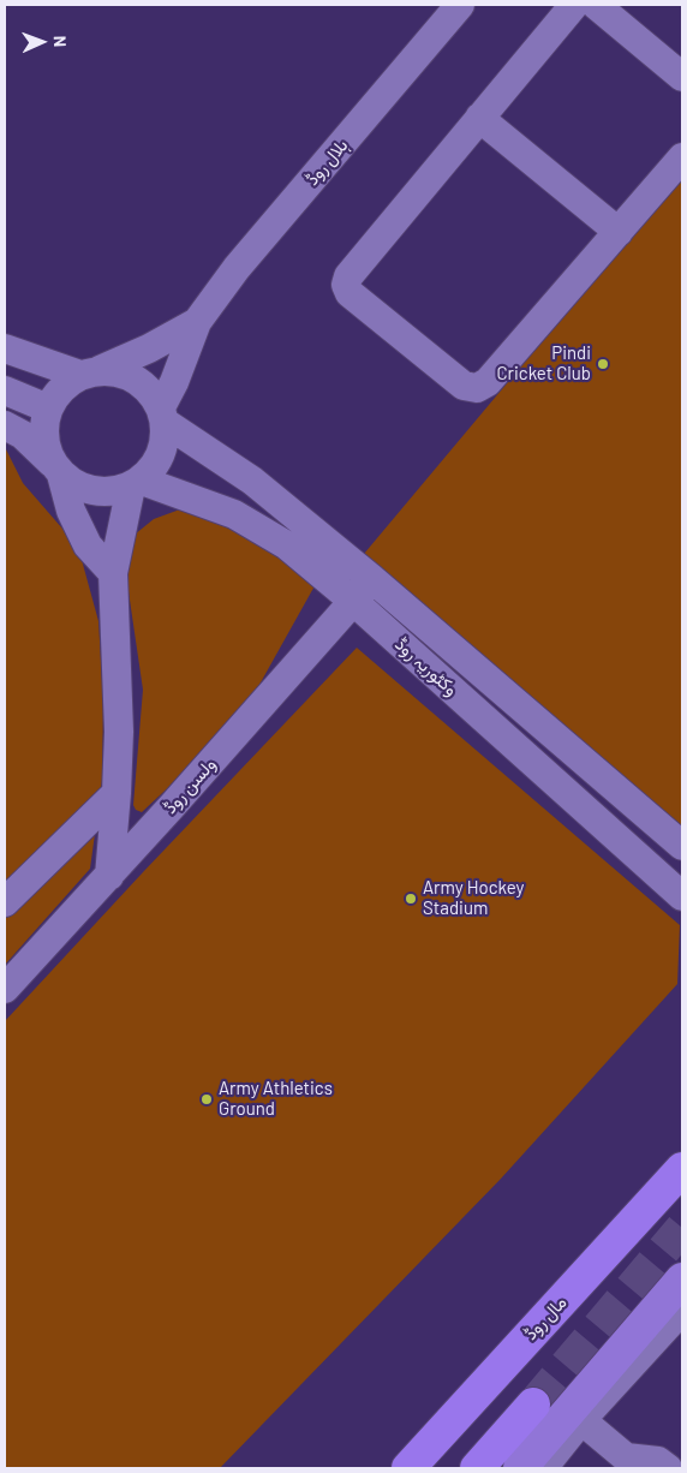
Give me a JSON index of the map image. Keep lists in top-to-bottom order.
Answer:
{
  "streets": {
    "highway": ["مال روڈ"],
    "street": ["ہلال روڈ", "وکٹوریہ روڈ", "ولسن روڈ"]
  },
  "crossings": [
    ["ہلال روڈ", "وکٹوریہ روڈ"],
    ["وکٹوریہ روڈ", "ولسن روڈ"]
  ],
  "places": ["Pindi Cricket Club", "Army Hockey Stadium", "Army Athletics Ground"],
  "north": "right"
}
